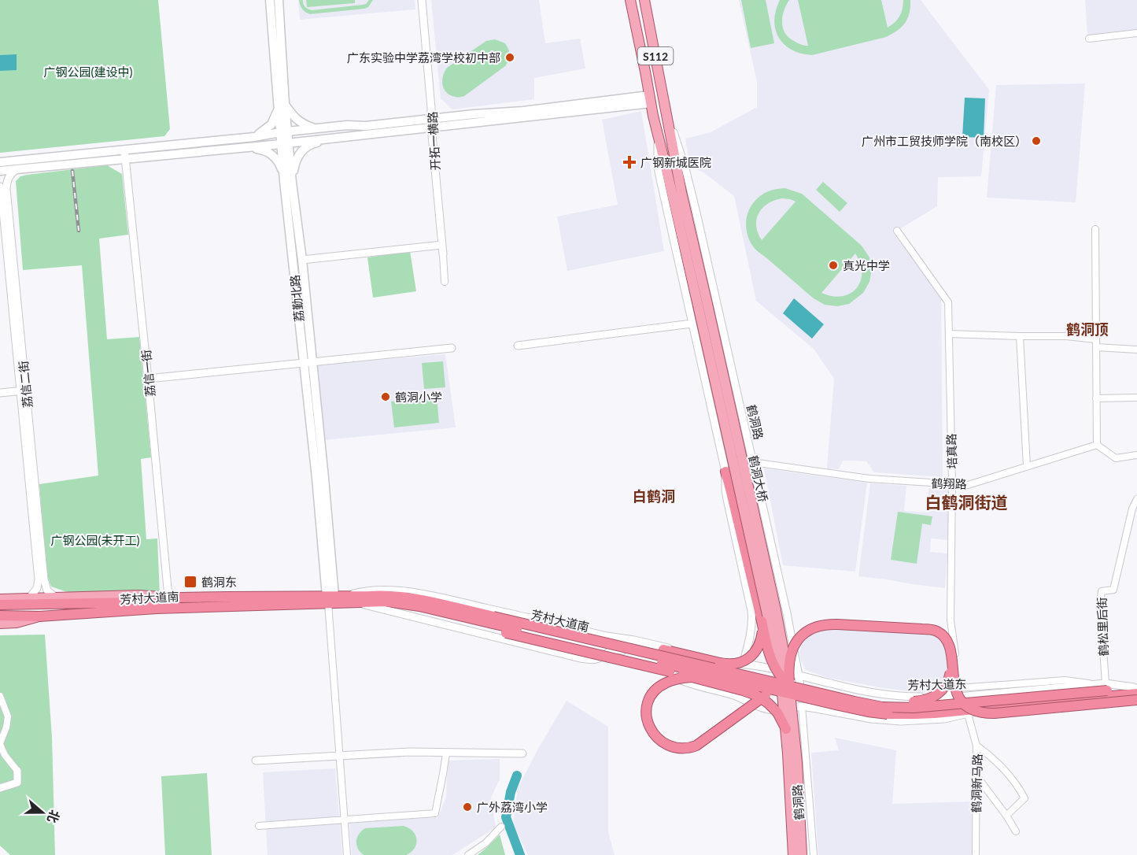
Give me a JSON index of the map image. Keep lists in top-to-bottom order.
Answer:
{
  "streets": {
    "highway": ["芳村大道南", "芳村大道东"],
    "main road": [
      "S112",
      "荔勤北路",
      "鹤洞路",
      "鹤洞大桥"
    ],
    "street": [
      "开拓一横路",
      "荔信一街",
      "荔信二街",
      "培真路",
      "鹤翔路",
      "鹤松里后街",
      "鹤洞新马路"
    ]
  },
  "crossings": [
    ["S112", "鹤洞大桥"],
    ["开拓一横路", "荔勤北路"],
    ["荔勤北路", "芳村大道南"],
    ["荔信一街", "芳村大道南"],
    ["荔信二街", "芳村大道南"],
    ["鹤洞路", "鹤洞大桥"],
    ["鹤洞路", "鹤翔路"],
    ["鹤洞路", "芳村大道东"],
    ["培真路", "鹤翔路"],
    ["芳村大道南", "芳村大道东"],
    ["鹤松里后街", "芳村大道东"],
    ["芳村大道东", "鹤洞新马路"]
  ],
  "districts": ["鹤洞顶", "白鹤洞", "白鹤洞街道"],
  "parks": ["广钢公园(建设中)", "广钢公园(未开工)"],
  "places": {
    "other": [
      "广东实验中学荔湾学校初中部",
      "广州市工贸技师学院（南校区）",
      "真光中学",
      "鹤洞小学",
      "广外荔湾小学"
    ],
    "health": ["广钢新城医院"],
    "transit": ["鹤洞东"]
  },
  "north": "right"
}
